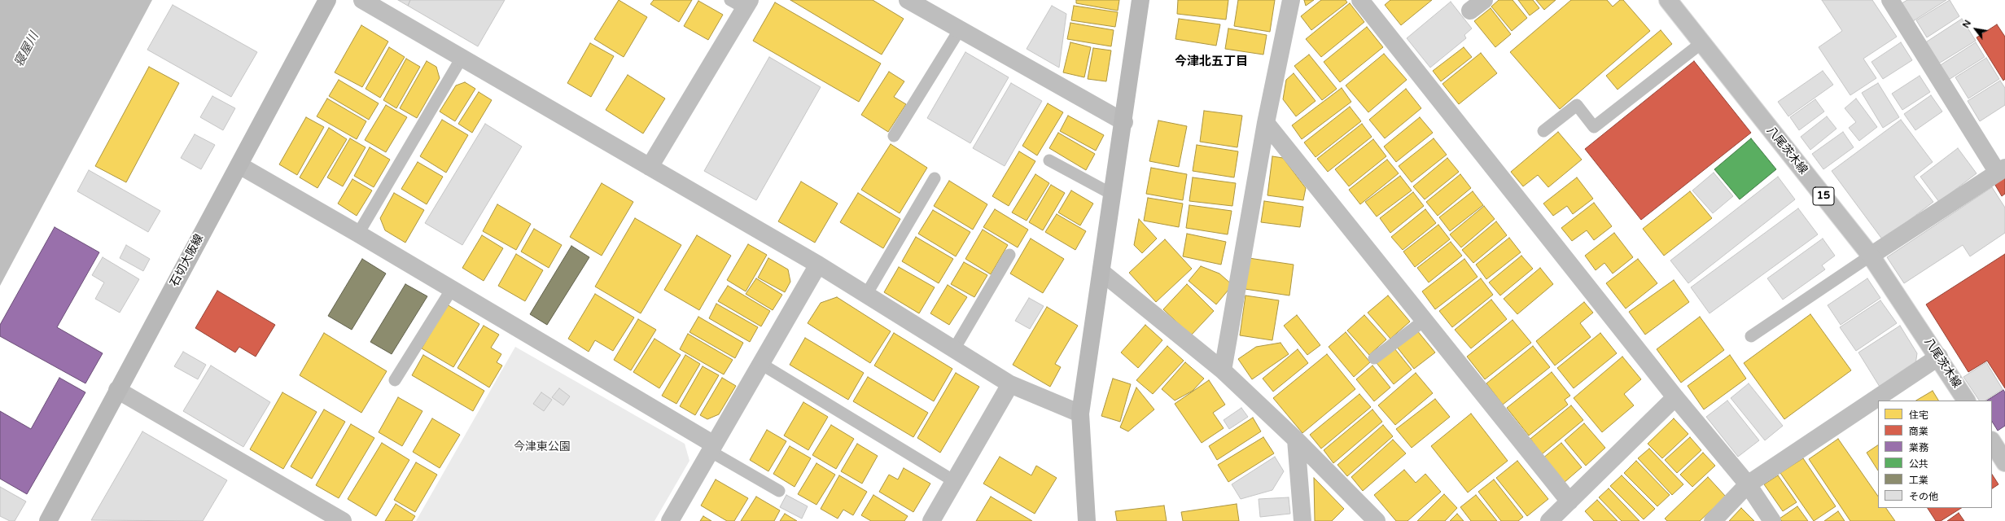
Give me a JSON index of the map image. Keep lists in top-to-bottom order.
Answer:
{
  "streets": {
    "main road": ["石切大阪線"],
    "street": ["八尾茨木線", "15"]
  },
  "districts": ["今津北五丁目"],
  "water": ["寝屋川"],
  "parks": ["今津東公園"],
  "legend": [
    "住宅",
    "商業",
    "業務",
    "公共",
    "工業",
    "その他"
  ],
  "north": "top left"
}
